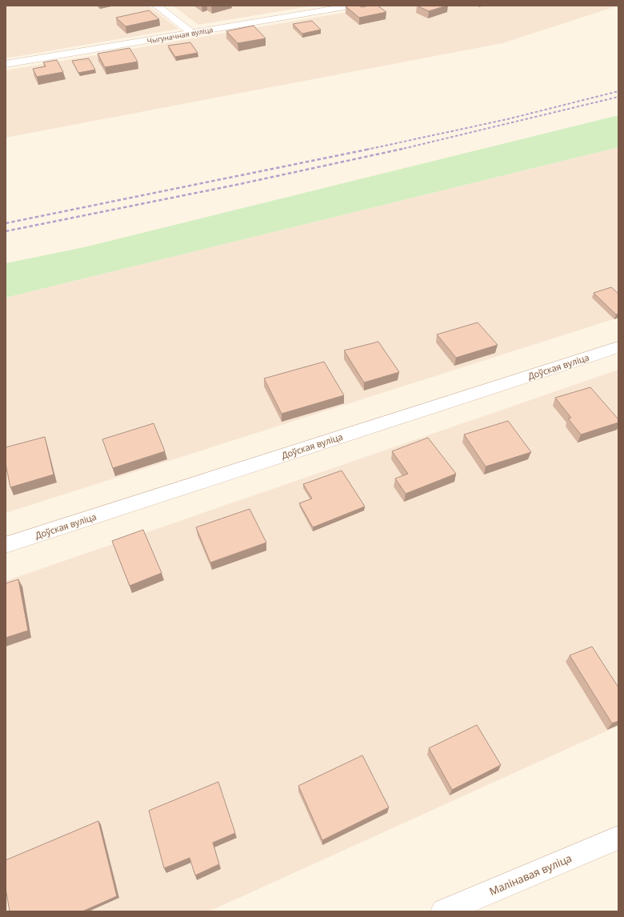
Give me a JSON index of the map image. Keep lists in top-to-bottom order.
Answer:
{
  "streets": {
    "street": ["Чыгуначная вуліца", "Доўская вуліца", "Малінавая вуліца"]
  }
}
